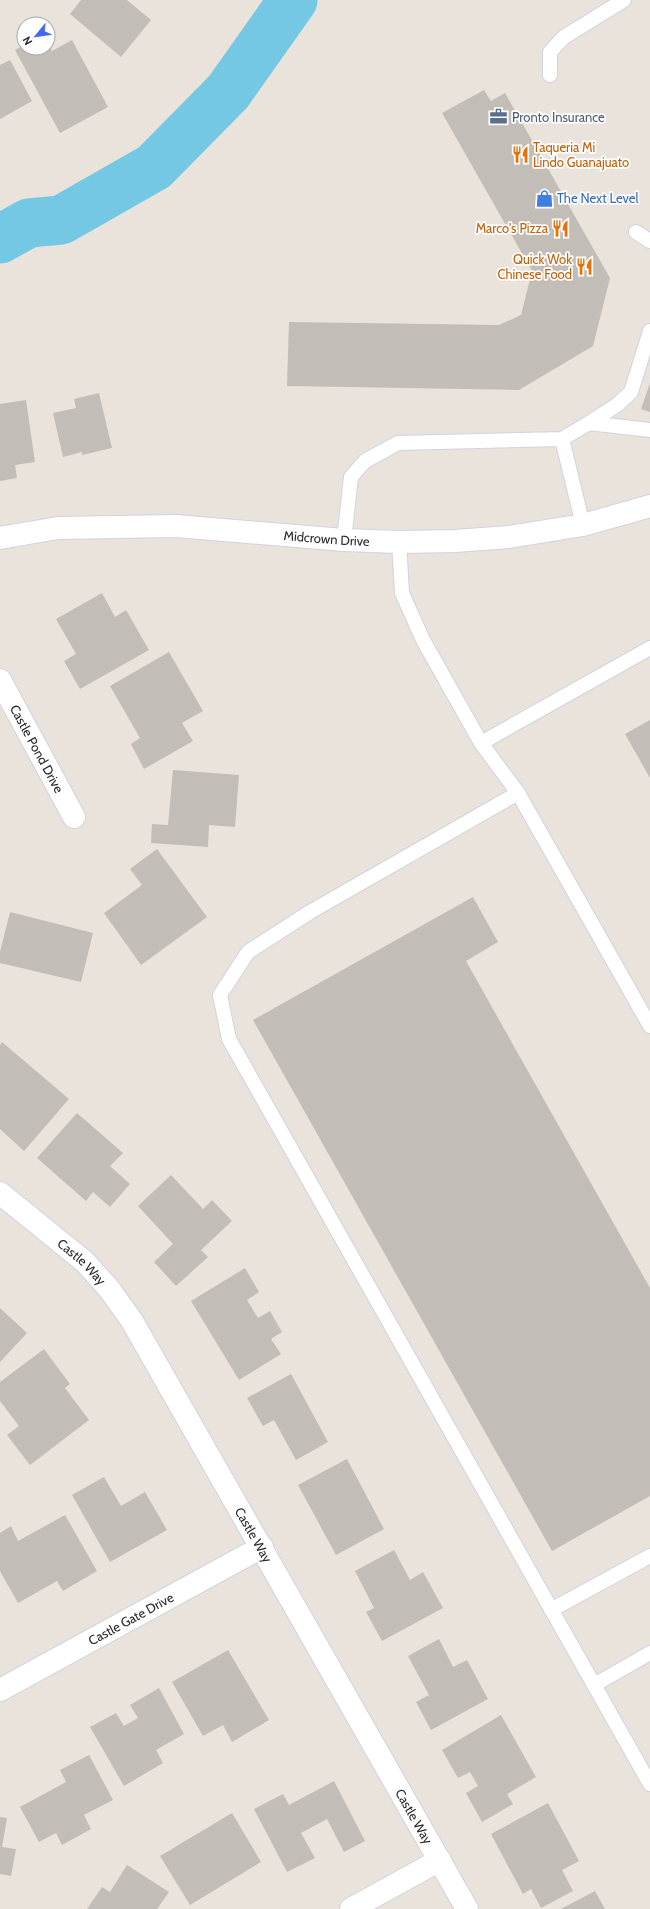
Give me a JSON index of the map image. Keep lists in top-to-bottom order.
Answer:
{
  "streets": {
    "street": [
      "Midcrown Drive",
      "Castle Pond Drive",
      "Castle Way",
      "Castle Gate Drive"
    ]
  },
  "crossings": [
    ["Castle Way", "Castle Gate Drive"]
  ],
  "places": {
    "office": ["Pronto Insurance"],
    "restaurant": ["Taqueria Mi Lindo Guanajuato", "Marco's Pizza", "Quick Wok Chinese Food"],
    "shop": ["The Next Level"]
  },
  "north": "bottom left"
}
